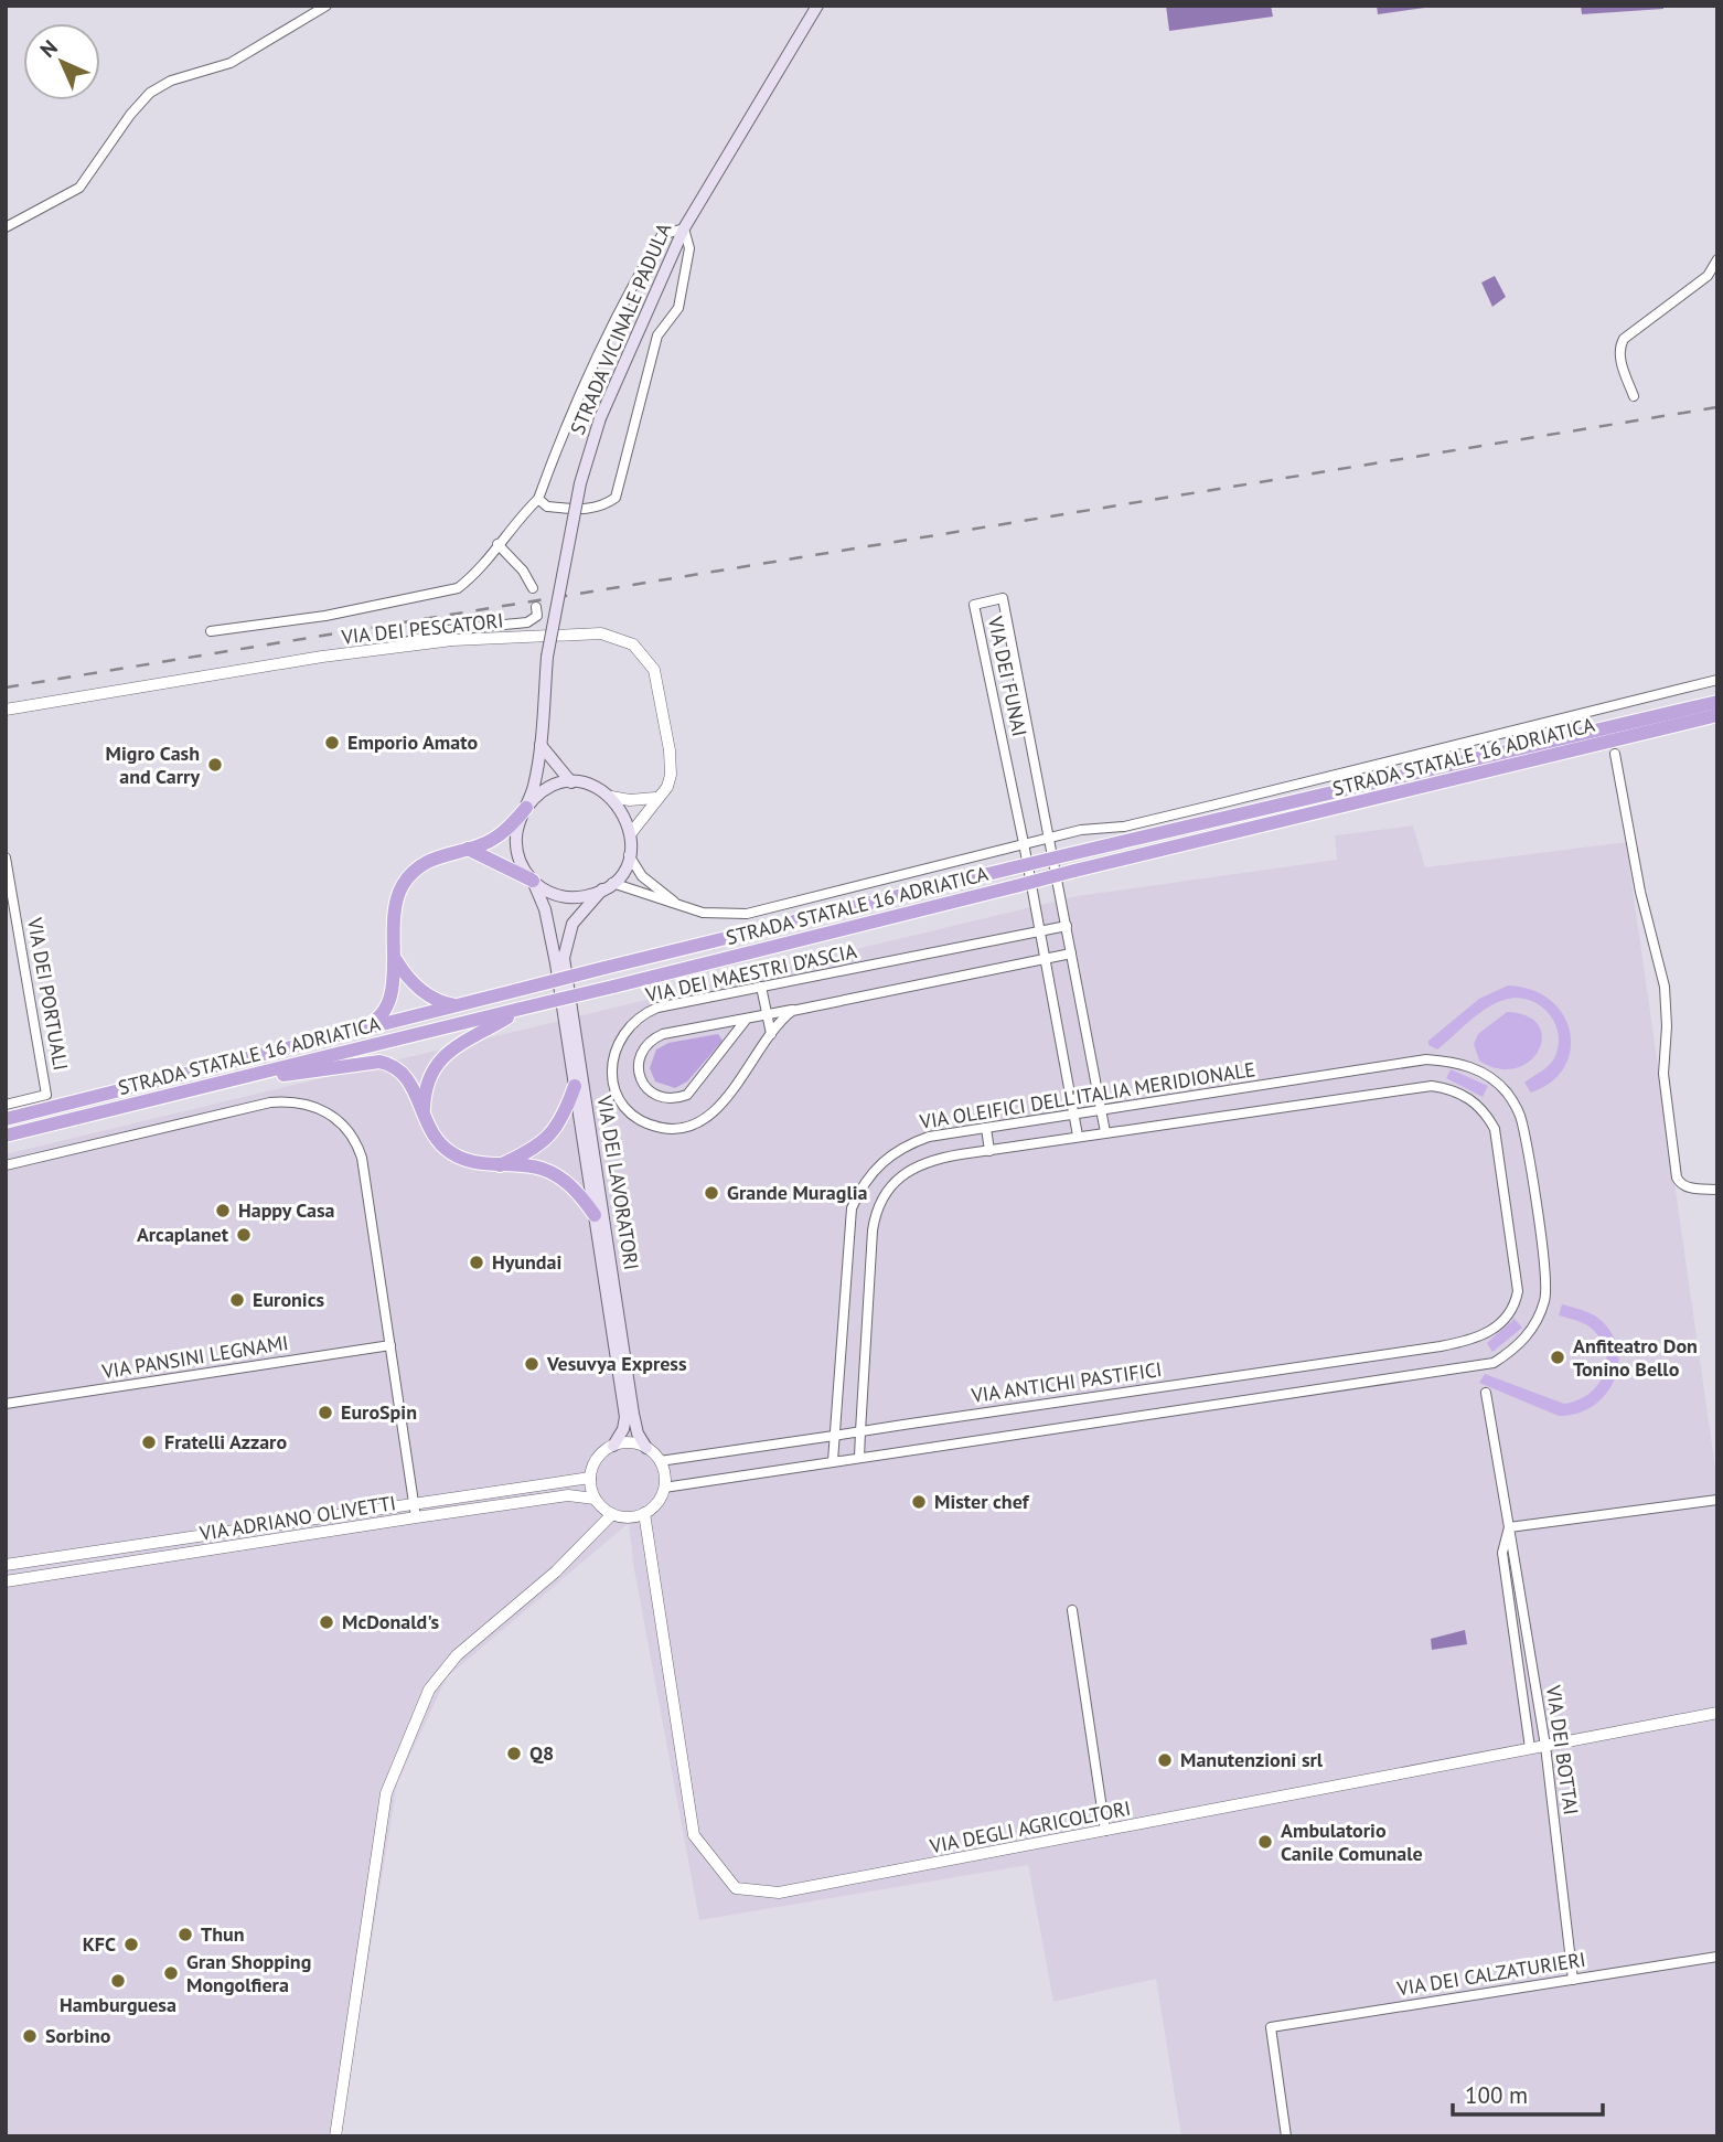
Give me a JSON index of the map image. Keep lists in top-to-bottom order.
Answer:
{
  "streets": {
    "highway": ["STRADA STATALE 16 ADRIATICA"],
    "main road": ["STRADA VICINALE PADULA", "VIA DEI LAVORATORI"],
    "street": [
      "VIA DEI PESCATORI",
      "VIA DEI FUNAI",
      "VIA DEI MAESTRI D’ASCIA",
      "VIA DEI PORTUALI",
      "VIA OLEIFICI DELL'ITALIA MERIDIONALE",
      "VIA PANSINI LEGNAMI",
      "VIA ANTICHI PASTIFICI",
      "VIA ADRIANO OLIVETTI",
      "VIA DEI BOTTAI",
      "VIA DEGLI AGRICOLTORI",
      "VIA DEI CALZATURIERI"
    ]
  },
  "crossings": [
    ["STRADA VICINALE PADULA", "VIA DEI PESCATORI"],
    ["STRADA VICINALE PADULA", "VIA DEI LAVORATORI"],
    ["VIA DEI FUNAI", "VIA DEI MAESTRI D’ASCIA"],
    ["VIA DEI FUNAI", "VIA OLEIFICI DELL'ITALIA MERIDIONALE"],
    ["VIA OLEIFICI DELL'ITALIA MERIDIONALE", "VIA ANTICHI PASTIFICI"],
    ["VIA ANTICHI PASTIFICI", "VIA ADRIANO OLIVETTI"],
    ["VIA ANTICHI PASTIFICI", "VIA DEGLI AGRICOLTORI"],
    ["VIA ADRIANO OLIVETTI", "VIA DEGLI AGRICOLTORI"],
    ["VIA DEI BOTTAI", "VIA DEGLI AGRICOLTORI"],
    ["VIA DEI BOTTAI", "VIA DEI CALZATURIERI"]
  ],
  "places": [
    "Emporio Amato",
    "Migro Cash and Carry",
    "Grande Muraglia",
    "Happy Casa",
    "Arcaplanet",
    "Hyundai",
    "Euronics",
    "Anfiteatro Don Tonino Bello",
    "Vesuvya Express",
    "EuroSpin",
    "Fratelli Azzaro",
    "Mister chef",
    "McDonald's",
    "Q8",
    "Manutenzioni srl",
    "Ambulatorio Canile Comunale",
    "Thun",
    "KFC",
    "Gran Shopping Mongolfiera",
    "Hamburguesa",
    "Sorbino"
  ],
  "scale_bar": "100 m",
  "north": "top left"
}
